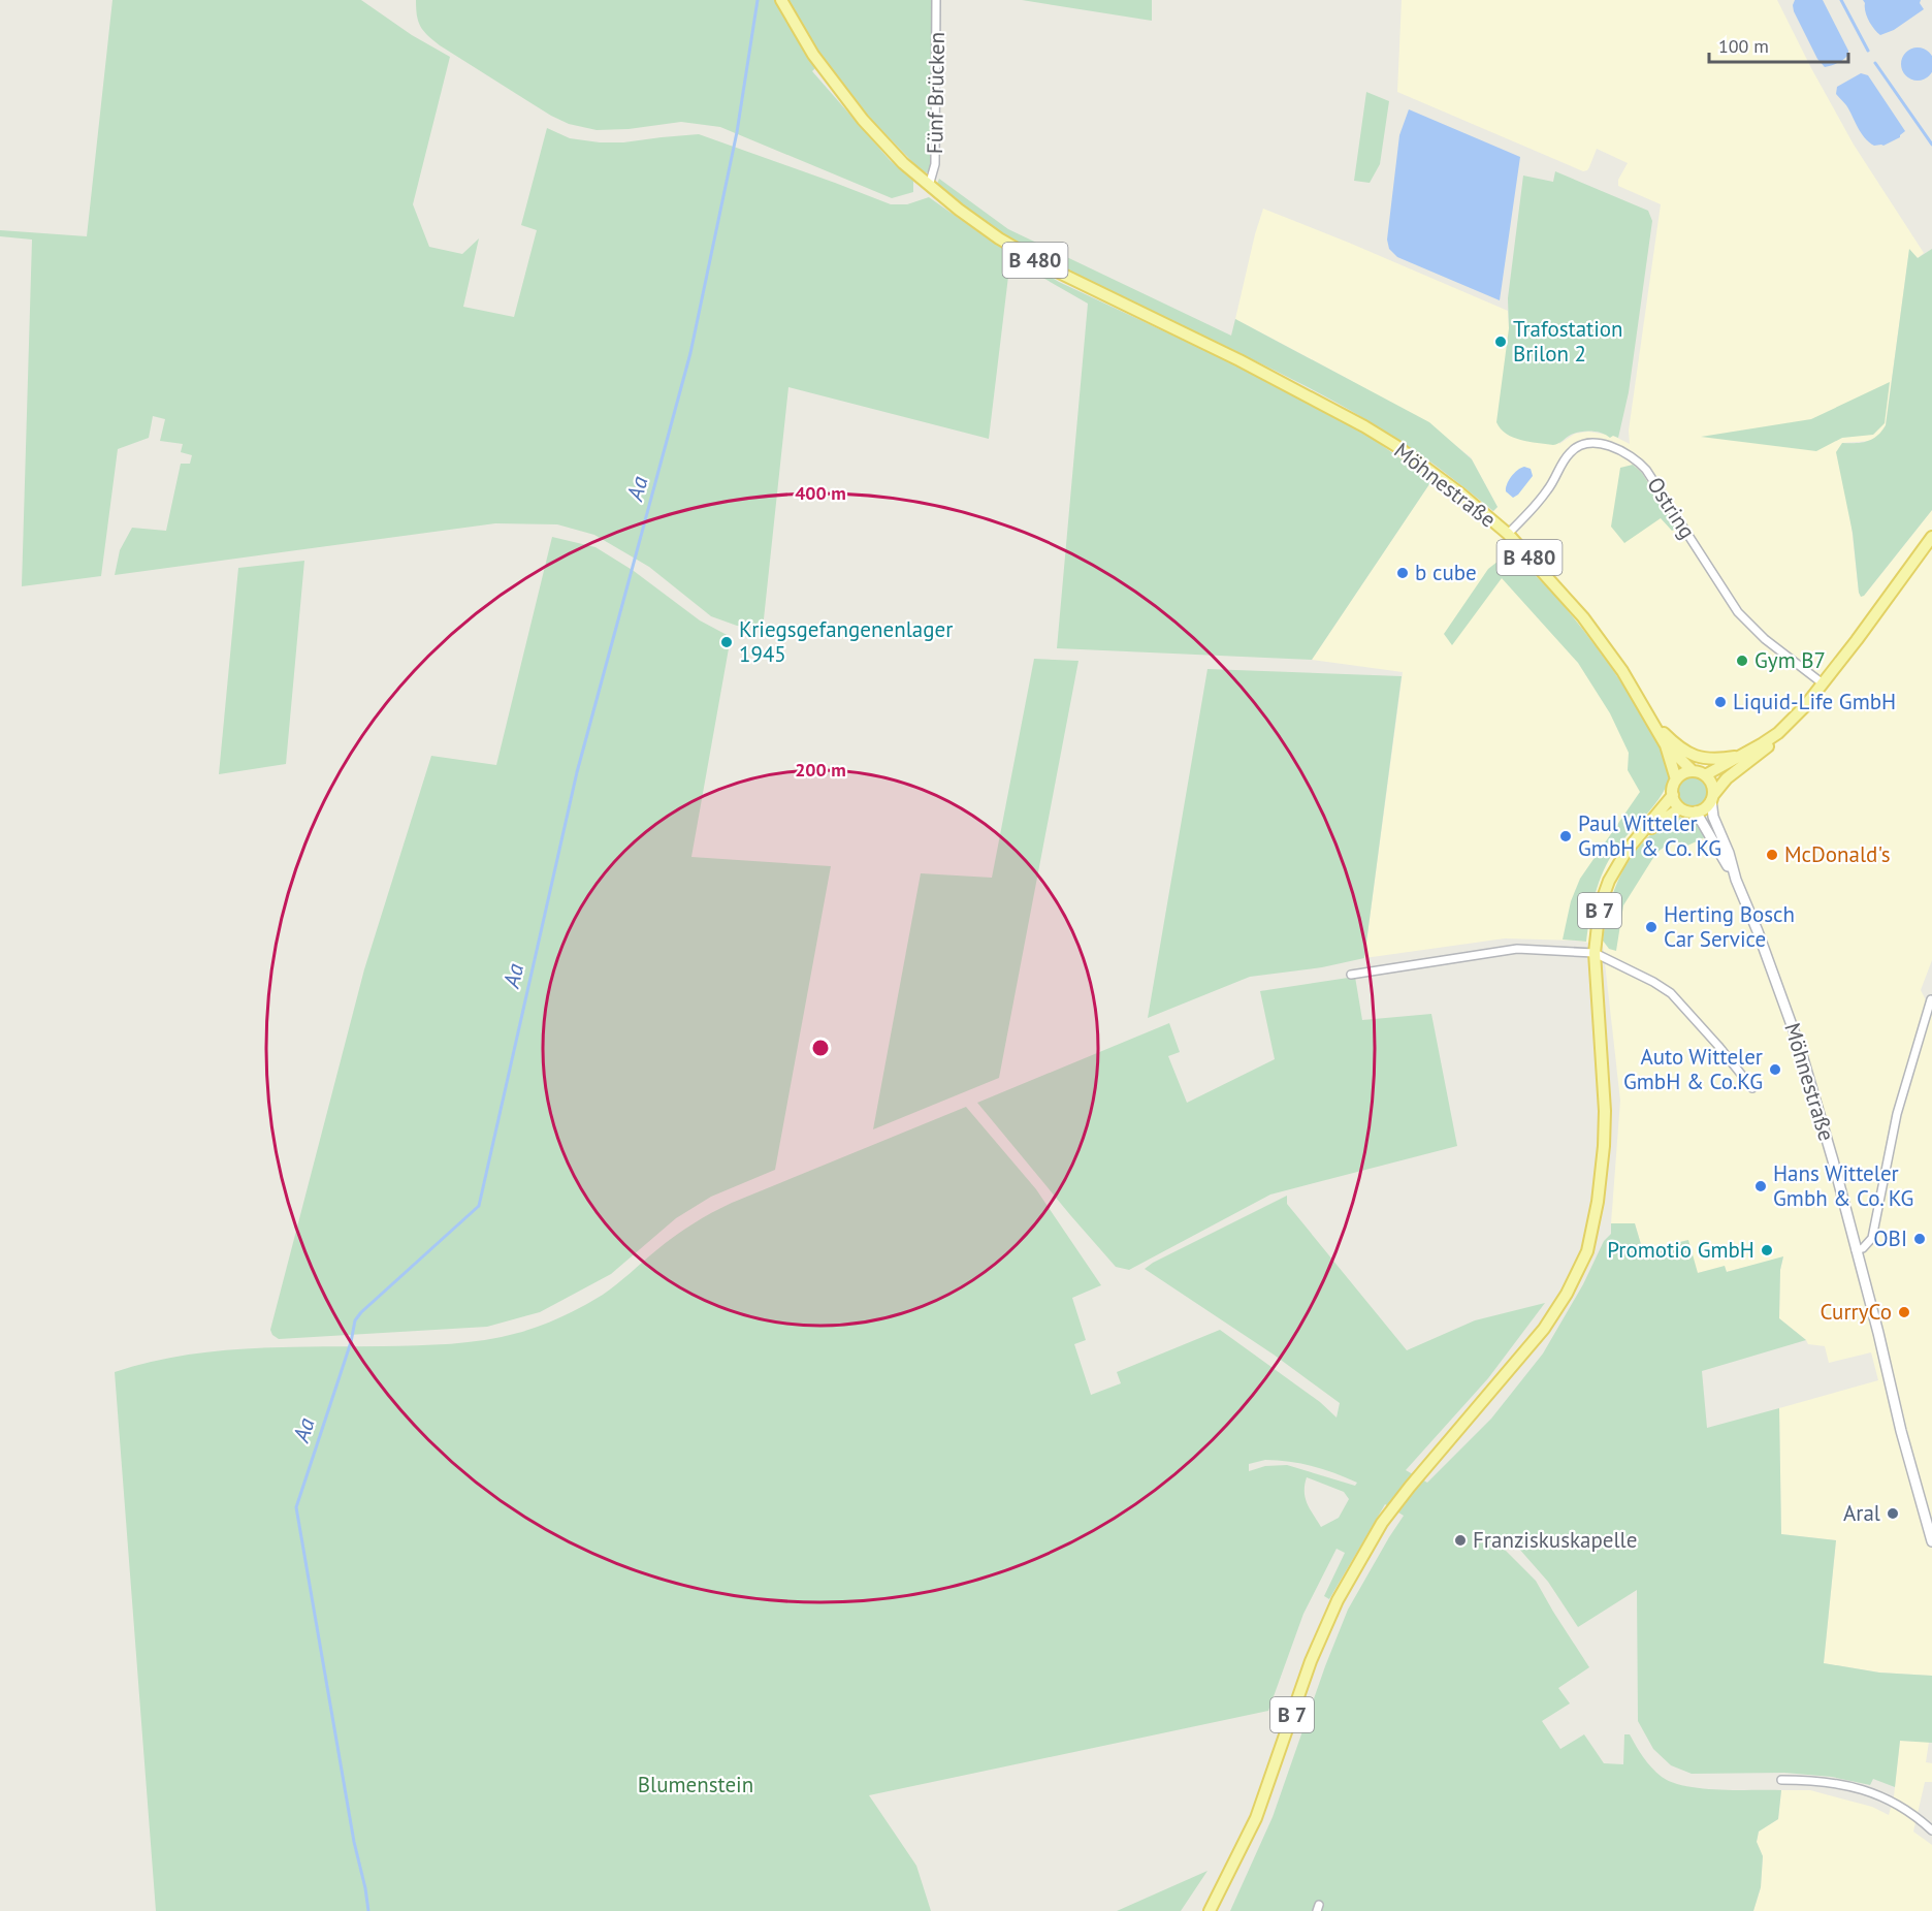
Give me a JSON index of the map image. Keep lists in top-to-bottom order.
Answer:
{
  "streets": {
    "main road": ["B 480", "Möhnestraße", "B 7"],
    "street": ["Fünf Brücken", "Ostring"]
  },
  "crossings": [
    ["Fünf Brücken", "B 480"],
    ["Fünf Brücken", "Möhnestraße"],
    ["B 480", "Möhnestraße"],
    ["B 480", "B 7"],
    ["Möhnestraße", "Ostring"],
    ["Möhnestraße", "B 7"]
  ],
  "water": ["Aa"],
  "parks": ["Blumenstein"],
  "places": [
    "Trafostation Brilon 2",
    "b cube",
    "Kriegsgefangenenlager 1945",
    "Gym B7",
    "Liquid-Life GmbH",
    "Paul Witteler GmbH & Co. KG",
    "McDonald's",
    "Herting Bosch Car Service",
    "Auto Witteler GmbH & Co.KG",
    "Hans Witteler Gmbh & Co. KG",
    "OBI",
    "Promotio GmbH",
    "CurryCo",
    "Aral",
    "Franziskuskapelle"
  ],
  "scale_bar": "100 m",
  "rings": ["400 m", "200 m"]
}
